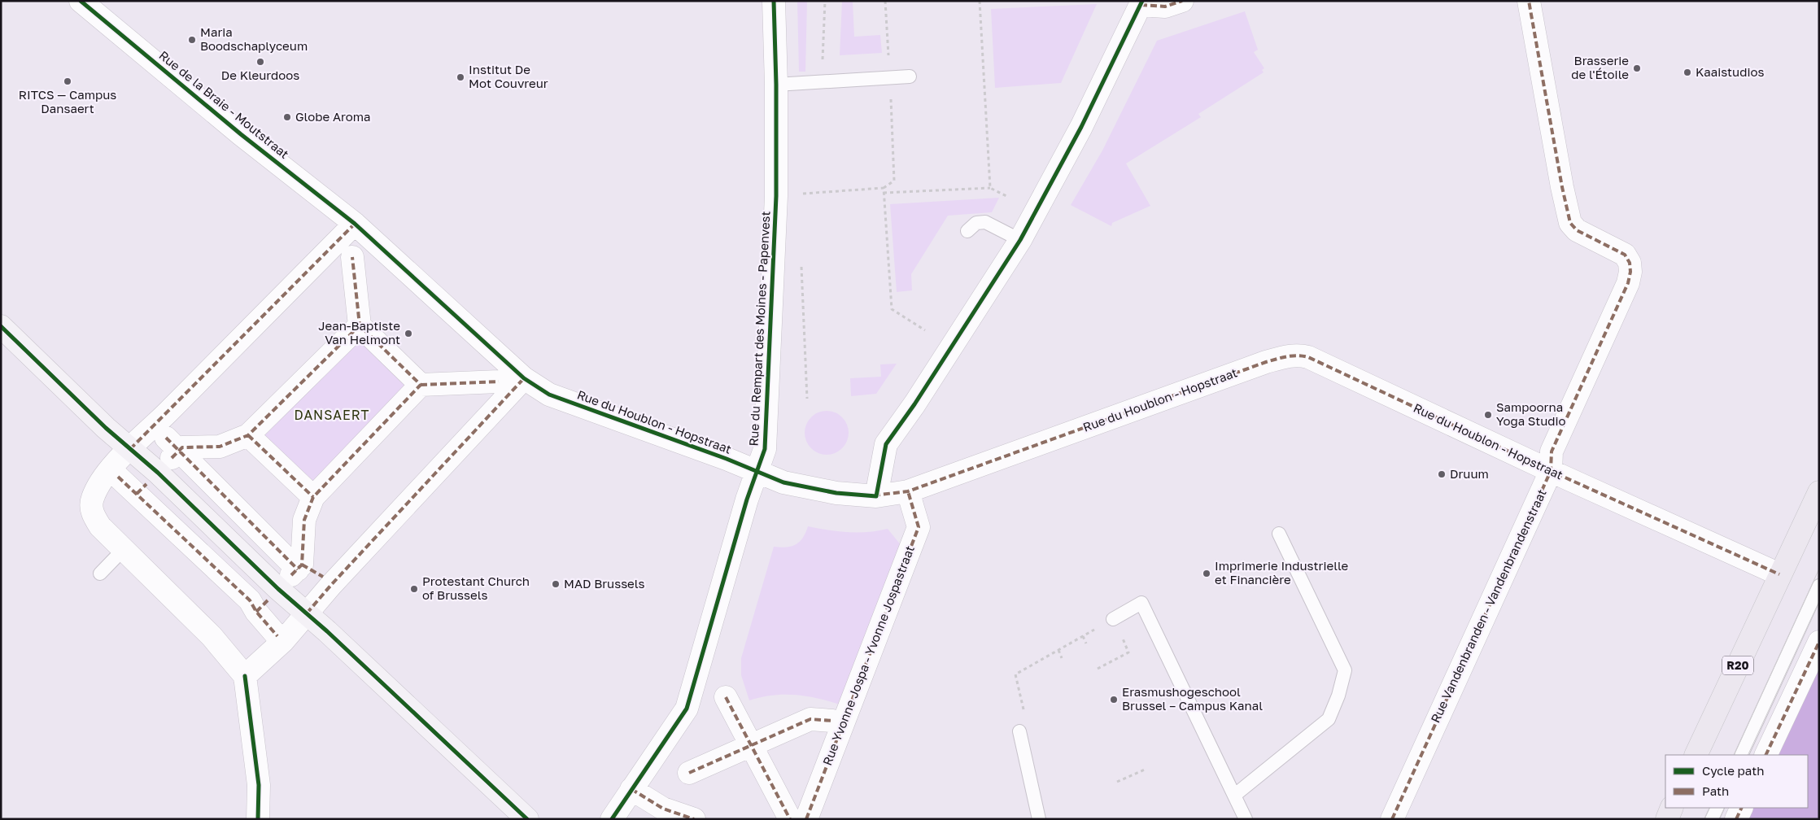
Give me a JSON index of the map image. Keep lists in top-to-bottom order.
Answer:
{
  "streets": {
    "main road": ["R20"],
    "street": [
      "Rue de la Braie - Moutstraat",
      "Rue du Rempart des Moines - Papenvest",
      "Rue du Houblon - Hopstraat",
      "Rue Vandenbranden - Vandenbrandenstraat",
      "Rue Yvonne Jospa - Yvonne Jospastraat"
    ]
  },
  "crossings": [
    ["Rue de la Braie - Moutstraat", "Rue du Houblon - Hopstraat"],
    ["Rue du Rempart des Moines - Papenvest", "Rue du Houblon - Hopstraat"],
    ["Rue du Houblon - Hopstraat", "Rue Vandenbranden - Vandenbrandenstraat"],
    ["Rue du Houblon - Hopstraat", "Rue Yvonne Jospa - Yvonne Jospastraat"],
    ["Rue du Houblon - Hopstraat", "R20"]
  ],
  "districts": ["DANSAERT"],
  "places": [
    "Maria Boodschaplyceum",
    "De Kleurdoos",
    "Brasserie de l'Étoile",
    "Kaaistudios",
    "Institut De Mot Couvreur",
    "RITCS — Campus Dansaert",
    "Globe Aroma",
    "Jean-Baptiste Van Helmont",
    "Sampoorna Yoga Studio",
    "Druum",
    "Imprimerie Industrielle et Financière",
    "MAD Brussels",
    "Protestant Church of Brussels",
    "Erasmushogeschool Brussel – Campus Kanal"
  ],
  "legend": ["Cycle path", "Path"]
}
